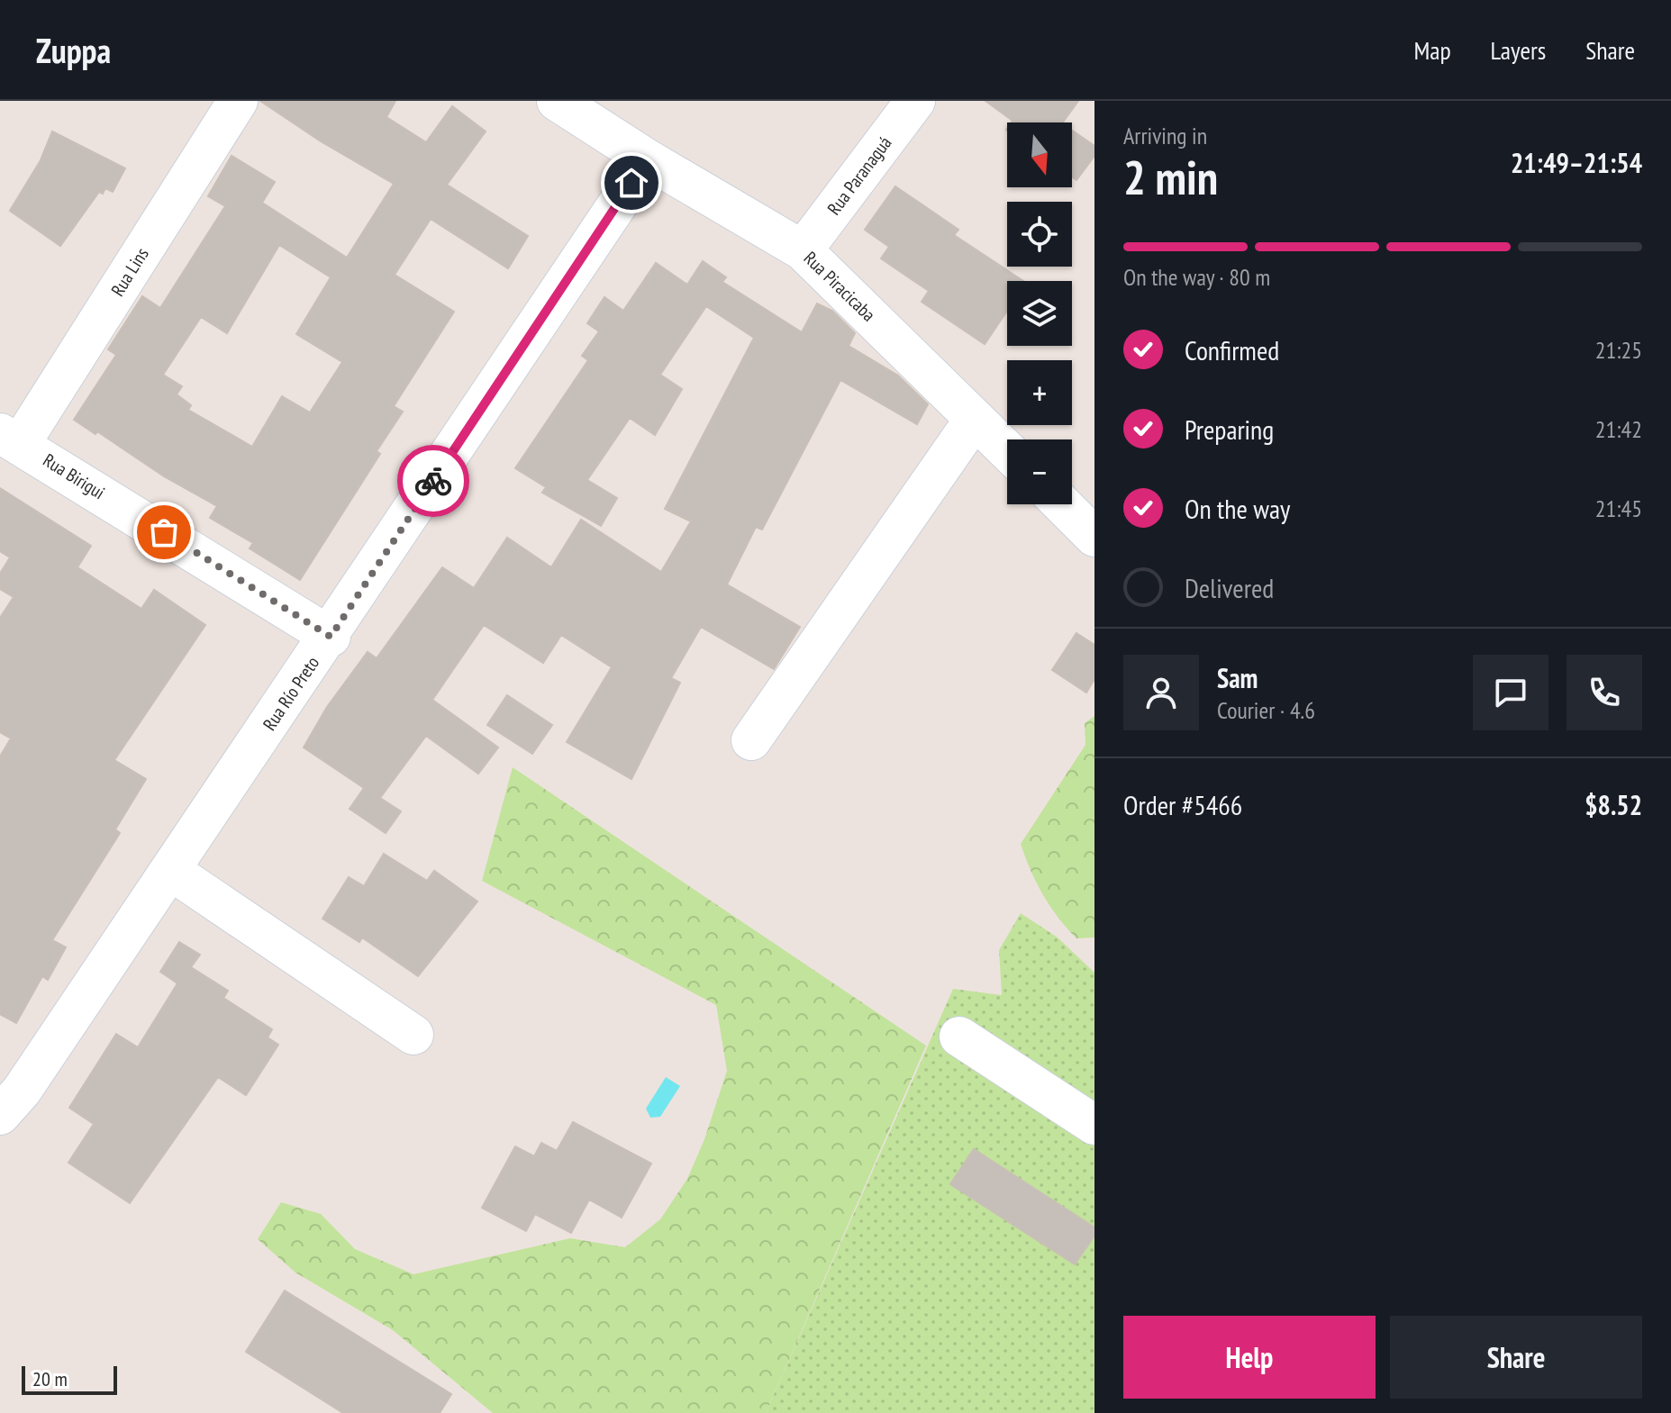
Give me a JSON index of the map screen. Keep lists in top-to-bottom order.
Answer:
{
  "streets": {
    "street": [
      "Rua Paranaguá",
      "Rua Lins",
      "Rua Piracicaba",
      "Rua Birigui",
      "Rua Río Preto"
    ]
  },
  "crossings": [
    ["Rua Paranaguá", "Rua Piracicaba"],
    ["Rua Lins", "Rua Birigui"],
    ["Rua Piracicaba", "Rua Río Preto"],
    ["Rua Birigui", "Rua Río Preto"]
  ],
  "scale_bar": "20 m",
  "north": "bottom",
  "page": {
    "header": "Zuppa",
    "nav": ["Map", "Layers", "Share"],
    "heading": ["2 min", "Arriving in", "21:49–21:54"],
    "panel": [
      "Sam",
      "Courier · 4.6",
      "Order #5466",
      "$8.52"
    ],
    "map_buttons": ["+", "−"],
    "bar": "On the way · 80 m",
    "list": [
      ["Confirmed", "21:25"],
      ["Preparing", "21:42"],
      ["On the way", "21:45"],
      "Delivered"
    ],
    "buttons": ["Help", "Share"],
    "scale": "20 m"
  }
}
